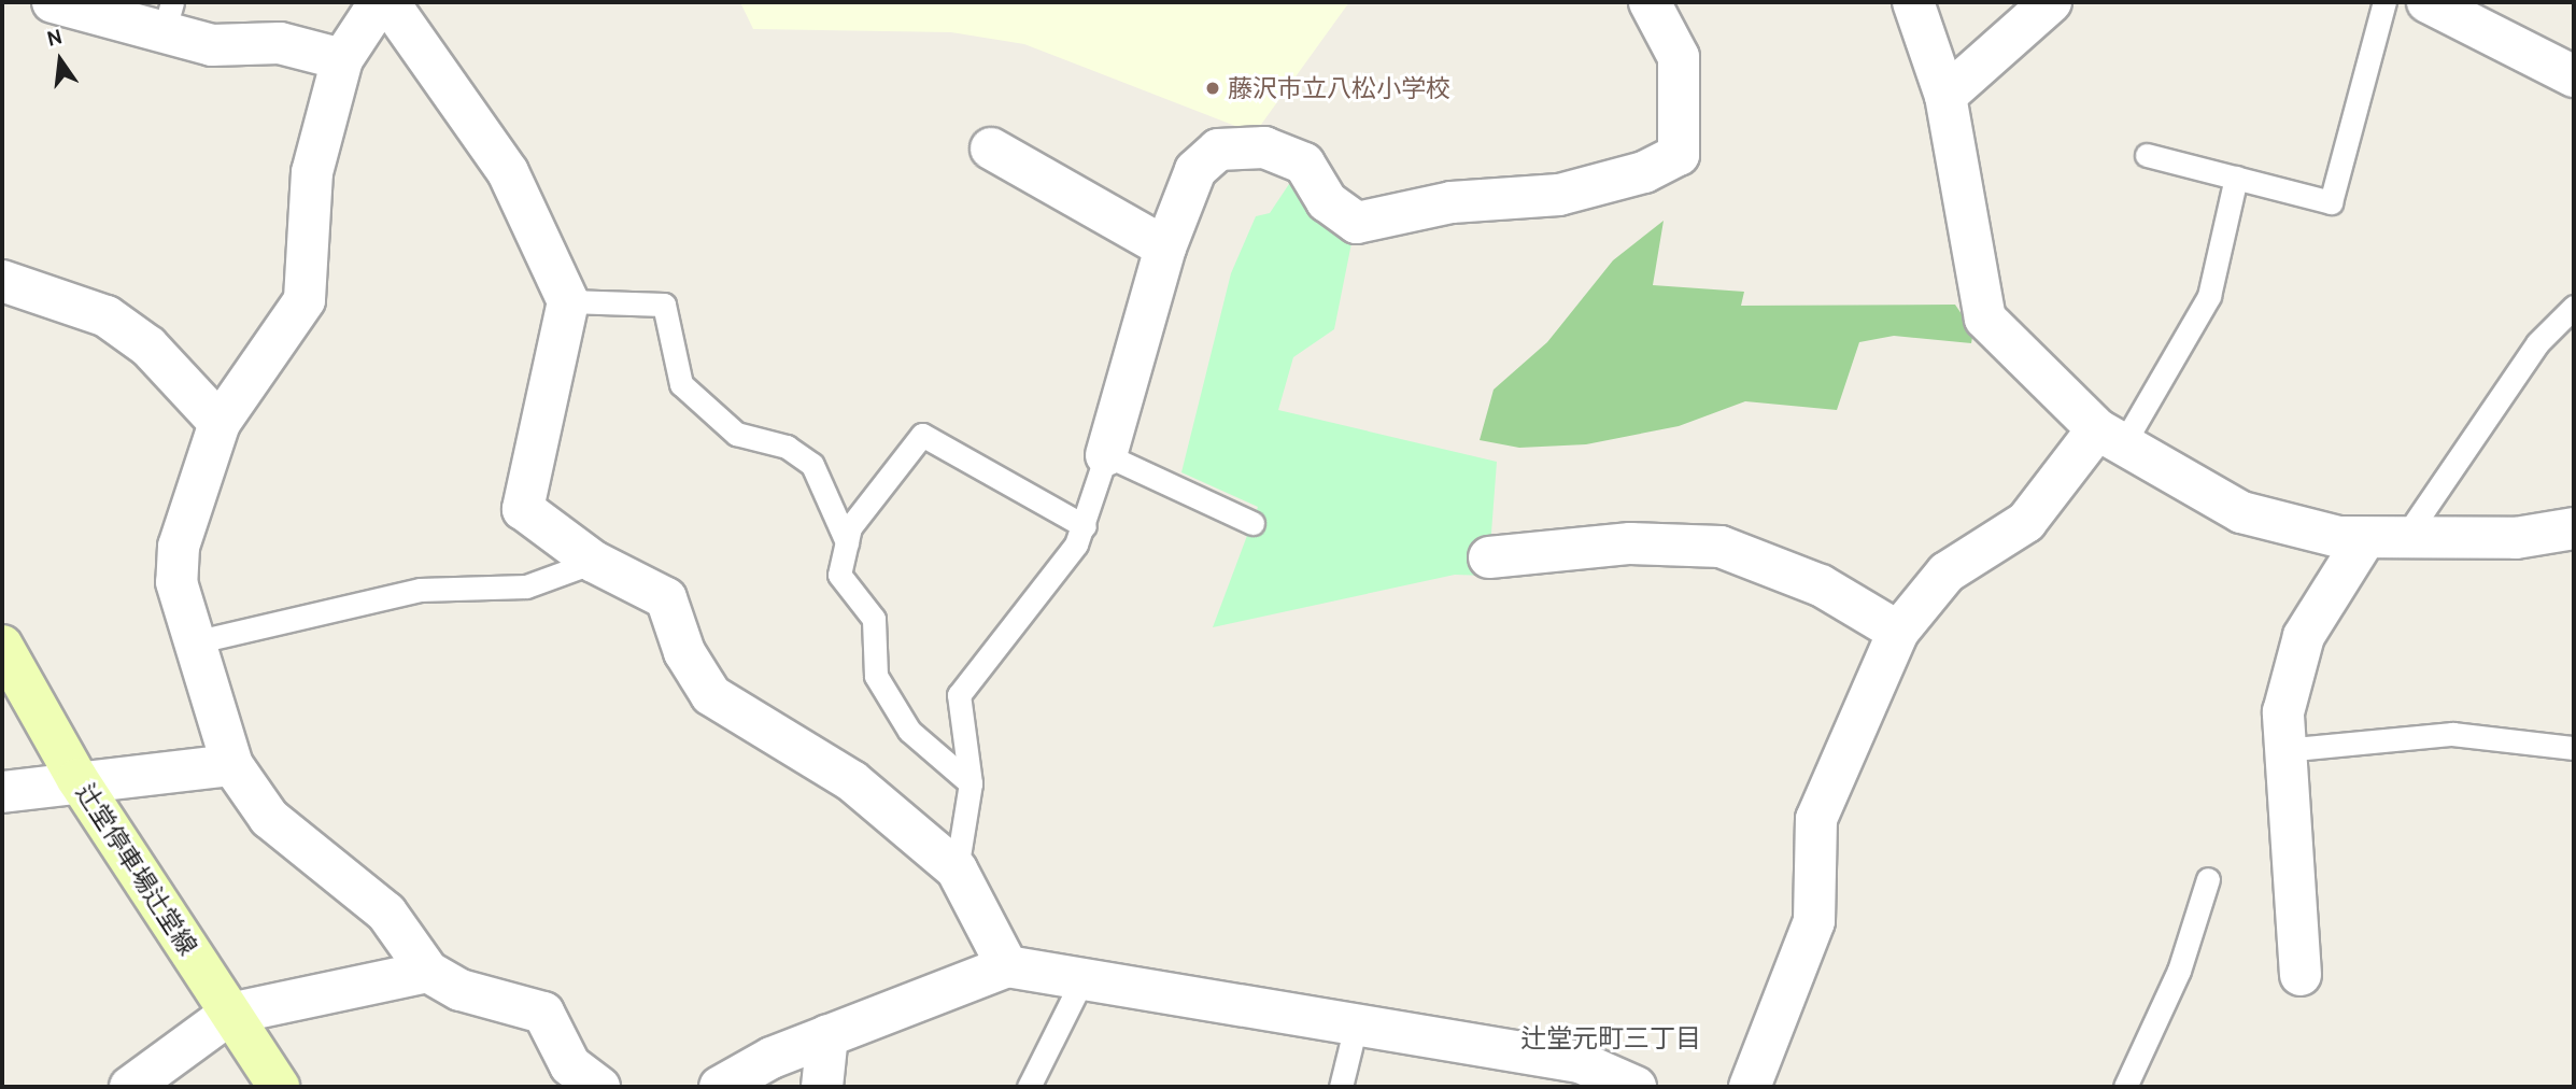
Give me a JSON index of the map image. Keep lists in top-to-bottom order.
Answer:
{
  "streets": {
    "main road": ["辻堂停車場辻堂線"]
  },
  "districts": ["辻堂元町三丁目"],
  "places": ["藤沢市立八松小学校"],
  "north": "top"
}
